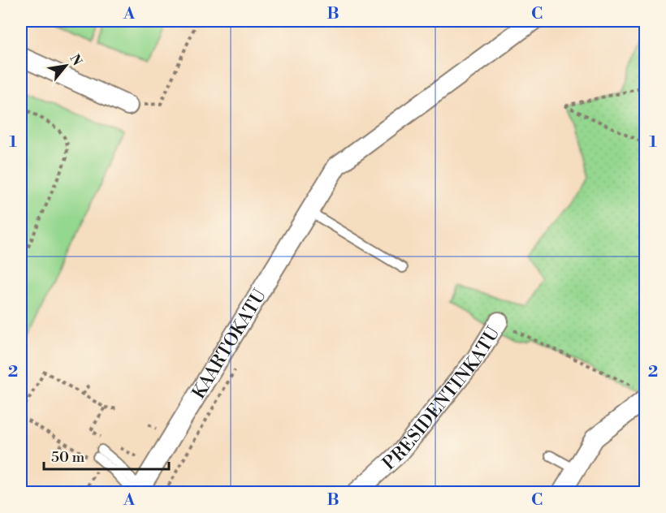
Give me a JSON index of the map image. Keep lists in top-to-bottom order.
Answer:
{
  "streets": {
    "street": ["KAARTOKATU", "PRESIDENTINKATU"]
  },
  "scale_bar": "50 m",
  "north": "top right",
  "grid": {
    "columns": ["A", "B", "C"],
    "rows": ["1", "2"]
  }
}
